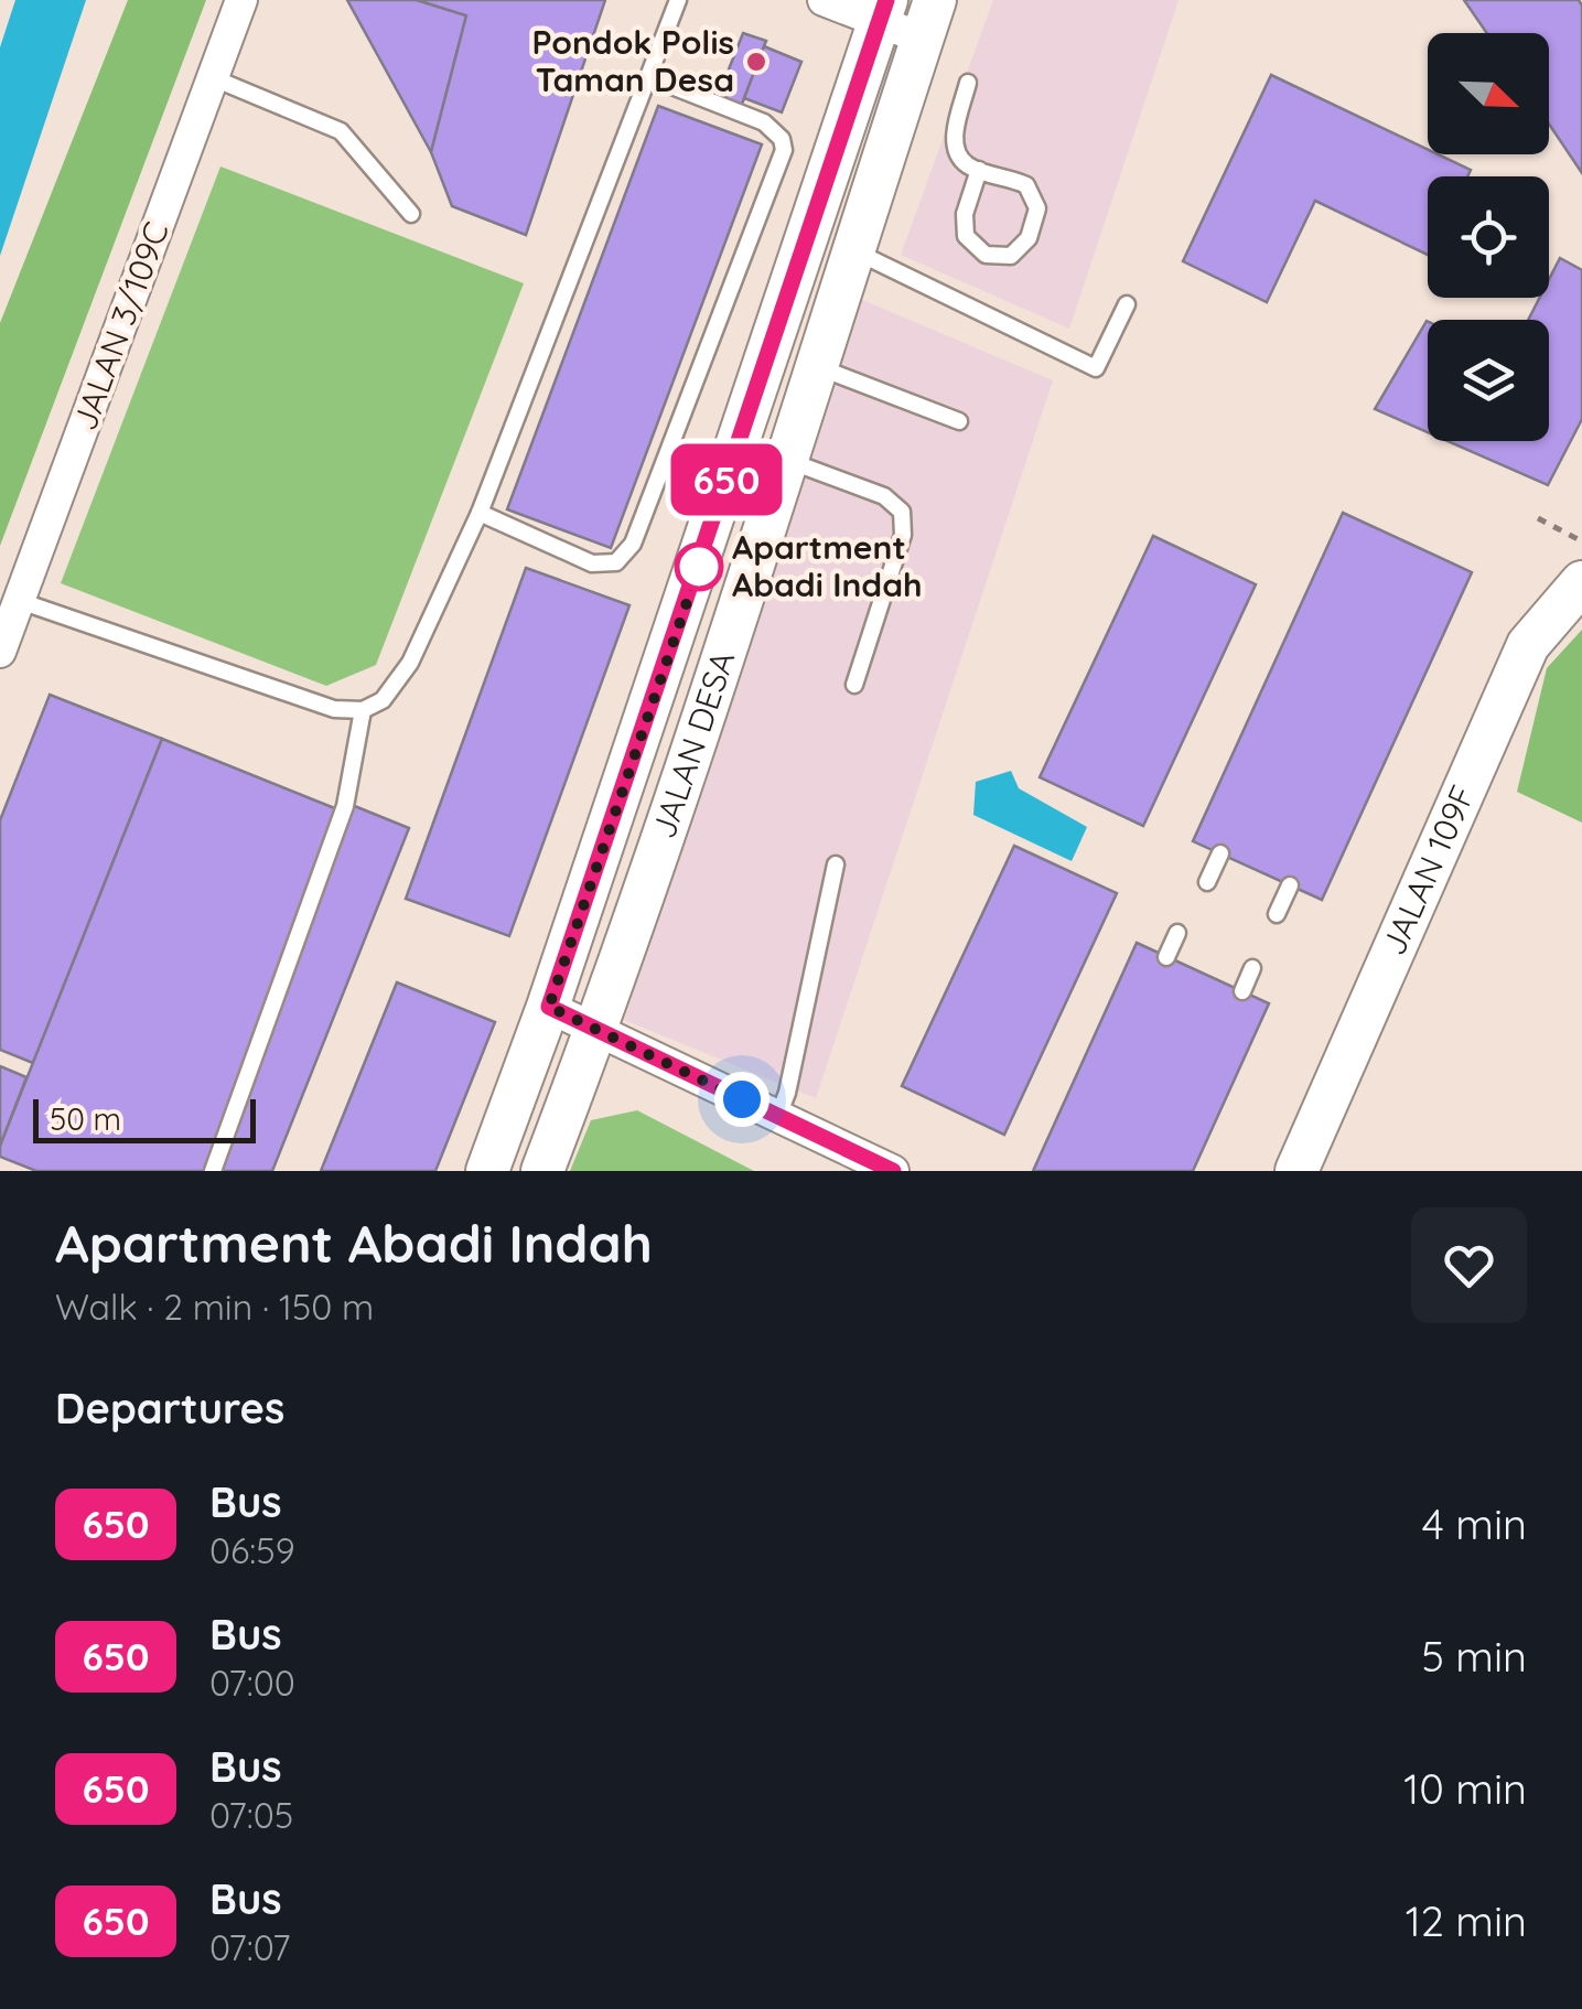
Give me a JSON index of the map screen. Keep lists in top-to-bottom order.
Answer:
{
  "streets": {
    "main road": ["JALAN DESA", "JALAN 109F"],
    "street": ["JALAN 3/109C"]
  },
  "places": ["Pondok Polis Taman Desa", "Apartment Abadi Indah"],
  "lines": ["bus line 650"],
  "scale_bar": "50 m",
  "north": "bottom right",
  "page": {
    "on_map": "650",
    "scale": "50 m",
    "heading": [
      ["Apartment Abadi Indah", "Walk · 2 min · 150 m"],
      "Departures"
    ],
    "list": [
      {
        "mark": "650",
        "name": "Bus",
        "note": "06:59",
        "value": "4 min"
      },
      {
        "mark": "650",
        "name": "Bus",
        "note": "07:00",
        "value": "5 min"
      },
      {
        "mark": "650",
        "name": "Bus",
        "note": "07:05",
        "value": "10 min"
      },
      {
        "mark": "650",
        "name": "Bus",
        "note": "07:07",
        "value": "12 min"
      }
    ]
  }
}
